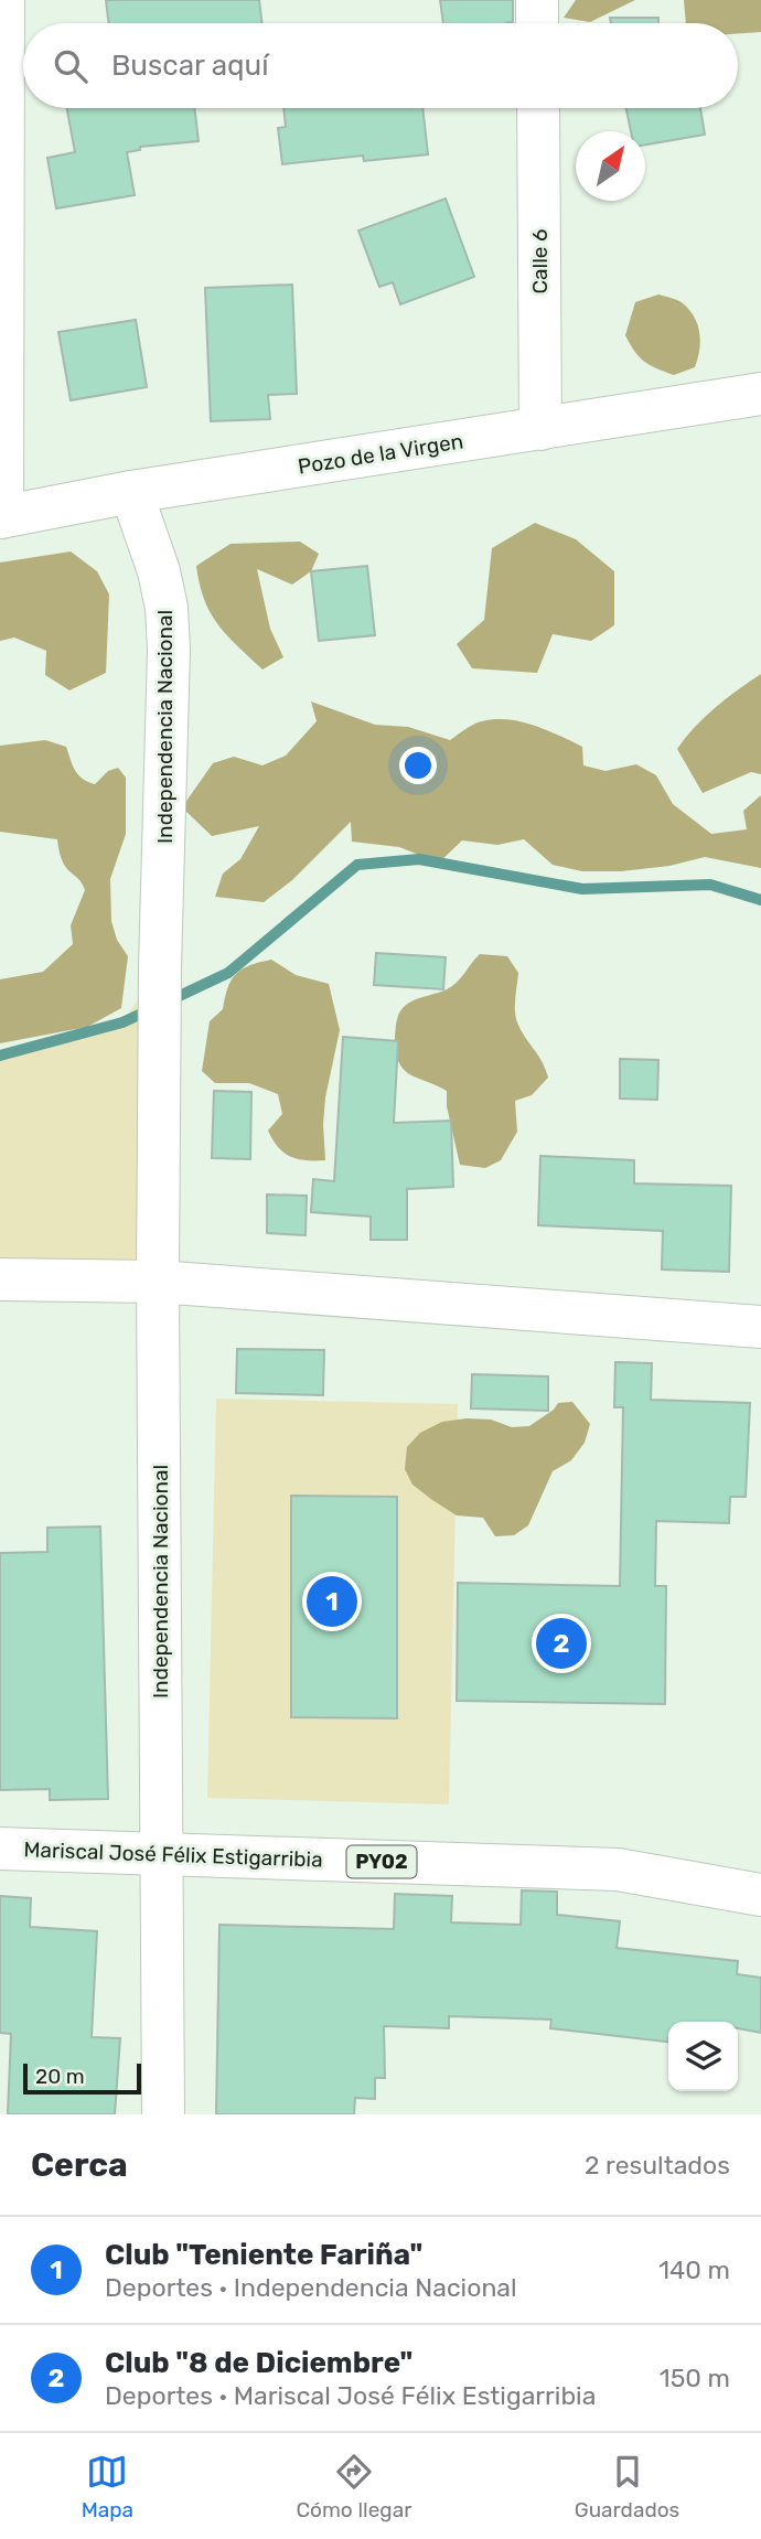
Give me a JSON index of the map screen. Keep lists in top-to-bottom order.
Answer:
{
  "streets": {
    "street": [
      "Calle 6",
      "Pozo de la Virgen",
      "Independencia Nacional",
      "Mariscal José Félix Estigarribia",
      "PY02"
    ]
  },
  "crossings": [
    ["Calle 6", "Pozo de la Virgen"],
    ["Pozo de la Virgen", "Independencia Nacional"],
    ["Independencia Nacional", "Mariscal José Félix Estigarribia"]
  ],
  "scale_bar": "20 m",
  "north": "top right",
  "page": {
    "search": "Buscar aquí",
    "pins": ["1", "2"],
    "scale": "20 m",
    "heading": ["Cerca", "2 resultados"],
    "list": [
      {
        "mark": "1",
        "name": "Club \"Teniente Fariña\"",
        "note": "Deportes · Independencia Nacional",
        "value": "140 m"
      },
      {
        "mark": "2",
        "name": "Club \"8 de Diciembre\"",
        "note": "Deportes · Mariscal José Félix Estigarribia",
        "value": "150 m"
      }
    ],
    "nav": ["Mapa", "Cómo llegar", "Guardados"]
  }
}
